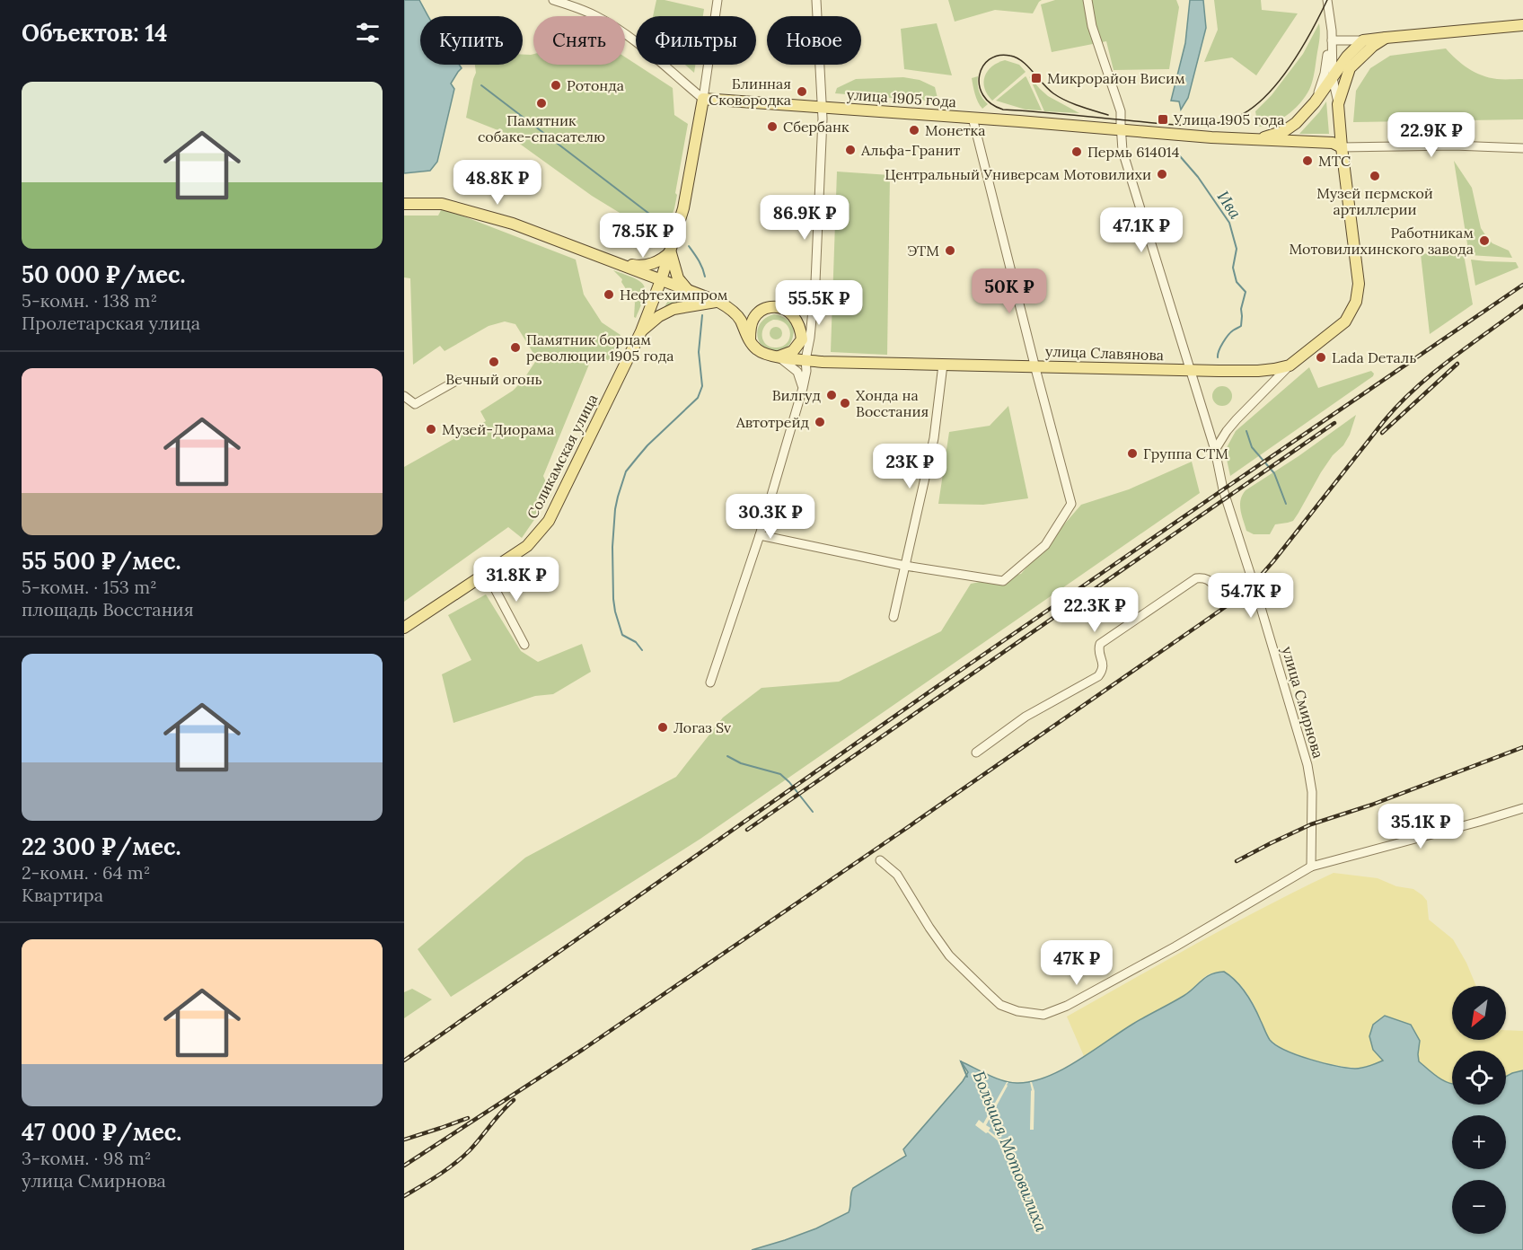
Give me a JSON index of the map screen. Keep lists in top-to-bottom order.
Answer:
{
  "streets": {
    "main road": ["улица 1905 года", "улица Славянова", "Соликамская улица"],
    "street": ["улица Смирнова"]
  },
  "crossings": [
    ["улица 1905 года", "улица Славянова"],
    ["улица 1905 года", "Соликамская улица"],
    ["улица 1905 года", "улица Смирнова"],
    ["улица Славянова", "улица Смирнова"]
  ],
  "water": ["Ива", "Большая Мотовилиха"],
  "places": {
    "transit": ["Микрорайон Висим", "Улица 1905 года"],
    "other": [
      "Ротонда",
      "Блинная Сковородка",
      "Памятник собаке-спасателю",
      "Сбербанк",
      "Монетка",
      "Альфа-Гранит",
      "Пермь 614014",
      "МТС",
      "Центральный Универсам Мотовилихи",
      "Музей пермской артиллерии",
      "Работникам Мотовилихинского завода",
      "ЭТМ",
      "Нефтехимпром",
      "Памятник борцам революции 1905 года",
      "Lada Dеталь",
      "Вечный огонь",
      "Вилгуд",
      "Хонда на Восстания",
      "Автотрейд",
      "Музей-Диорама",
      "Группа СТМ",
      "Логаз Sv"
    ]
  },
  "north": "bottom left",
  "page": {
    "heading": "Объектов: 14",
    "chip": [
      "Купить",
      "Снять",
      "Фильтры",
      "Новое"
    ],
    "list": [
      {
        "name": "50 000 ₽/мес.",
        "note": "5-комн. · 138 m² · Пролетарская улица"
      },
      {
        "name": "55 500 ₽/мес.",
        "note": "5-комн. · 153 m² · площадь Восстания"
      },
      {
        "name": "22 300 ₽/мес.",
        "note": "2-комн. · 64 m² · Квартира"
      },
      {
        "name": "47 000 ₽/мес.",
        "note": "3-комн. · 98 m² · улица Смирнова"
      }
    ],
    "price": [
      "22.9K ₽",
      "48.8K ₽",
      "86.9K ₽",
      "47.1K ₽",
      "78.5K ₽",
      "50K ₽",
      "55.5K ₽",
      "23K ₽",
      "30.3K ₽",
      "31.8K ₽",
      "54.7K ₽",
      "22.3K ₽",
      "35.1K ₽",
      "47K ₽"
    ],
    "map_buttons": ["+", "−"]
  }
}
